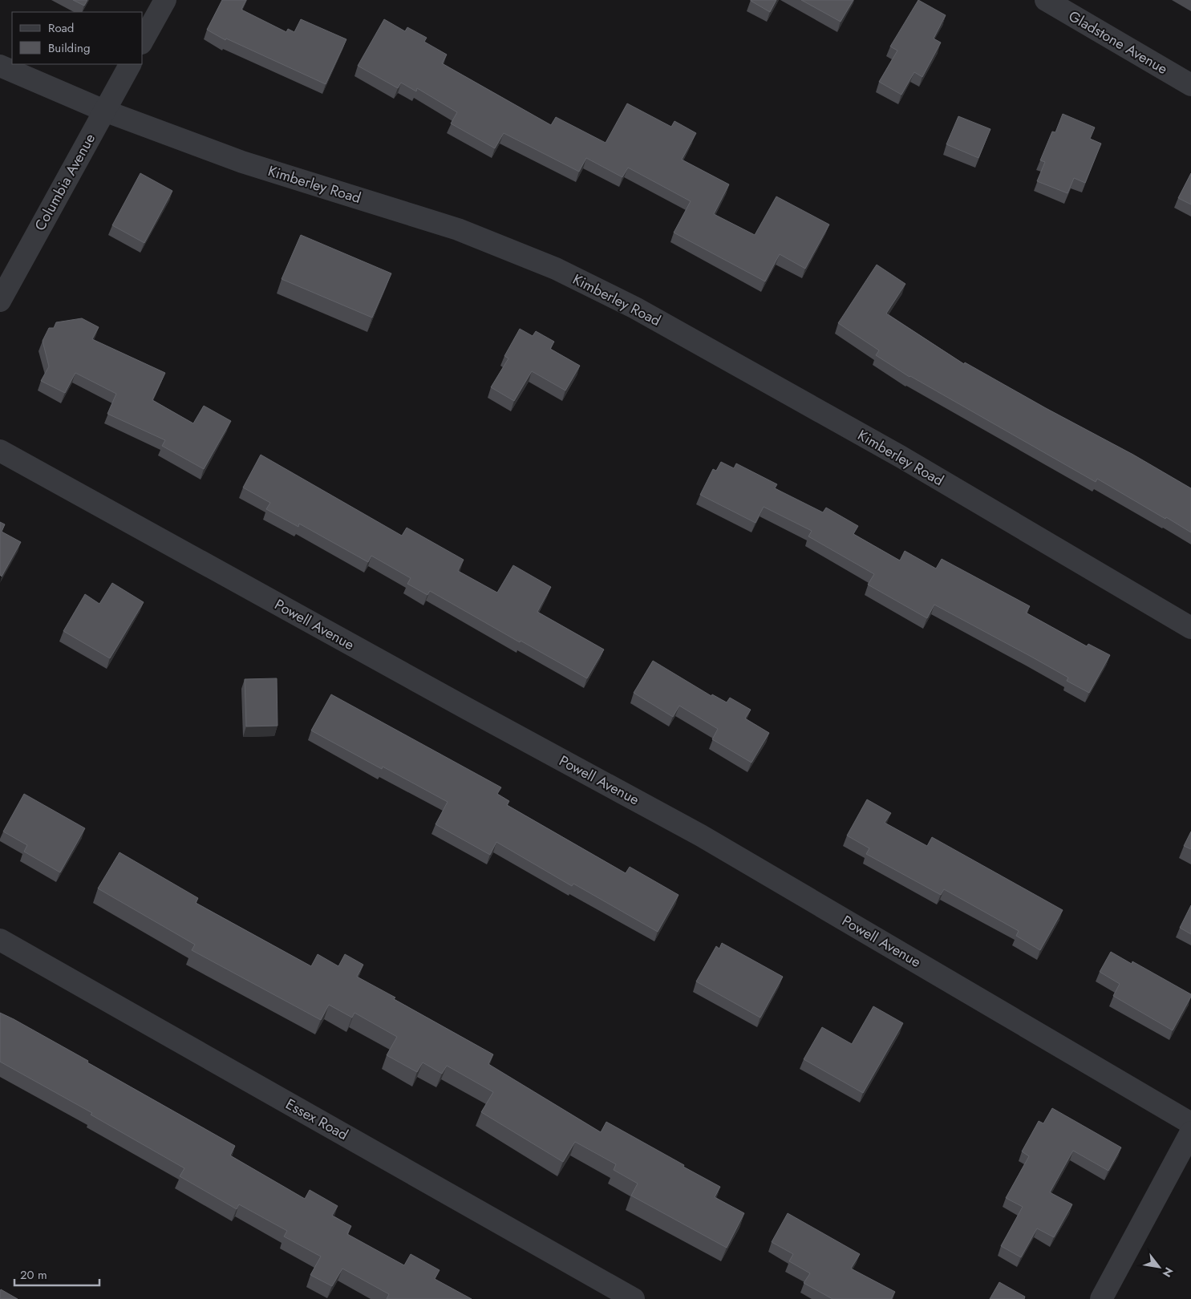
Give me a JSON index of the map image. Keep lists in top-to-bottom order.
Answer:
{
  "streets": {
    "street": [
      "Gladstone Avenue",
      "Columbia Avenue",
      "Kimberley Road",
      "Powell Avenue",
      "Essex Road"
    ]
  },
  "crossings": [
    ["Columbia Avenue", "Kimberley Road"]
  ],
  "legend": ["Road", "Building"],
  "scale_bar": "20 m",
  "north": "bottom right"
}
